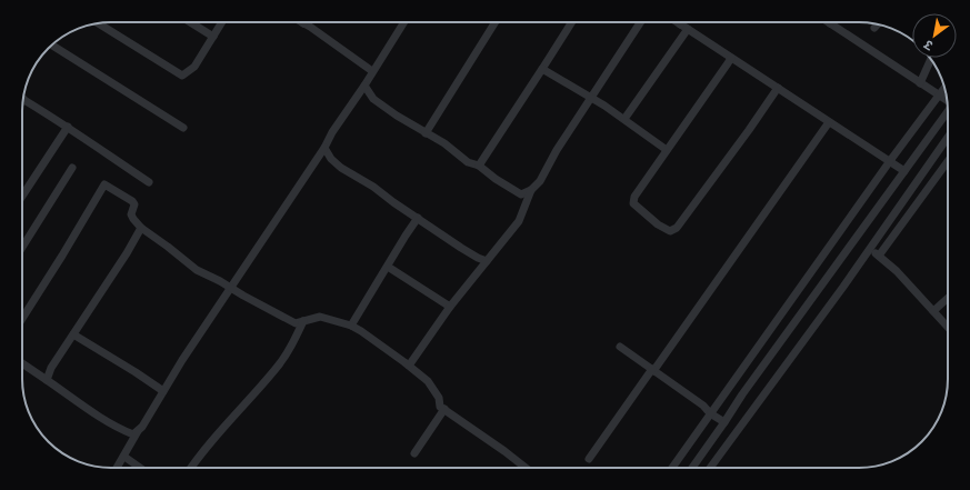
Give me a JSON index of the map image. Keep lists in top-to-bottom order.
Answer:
{
  "north": "bottom left"
}
